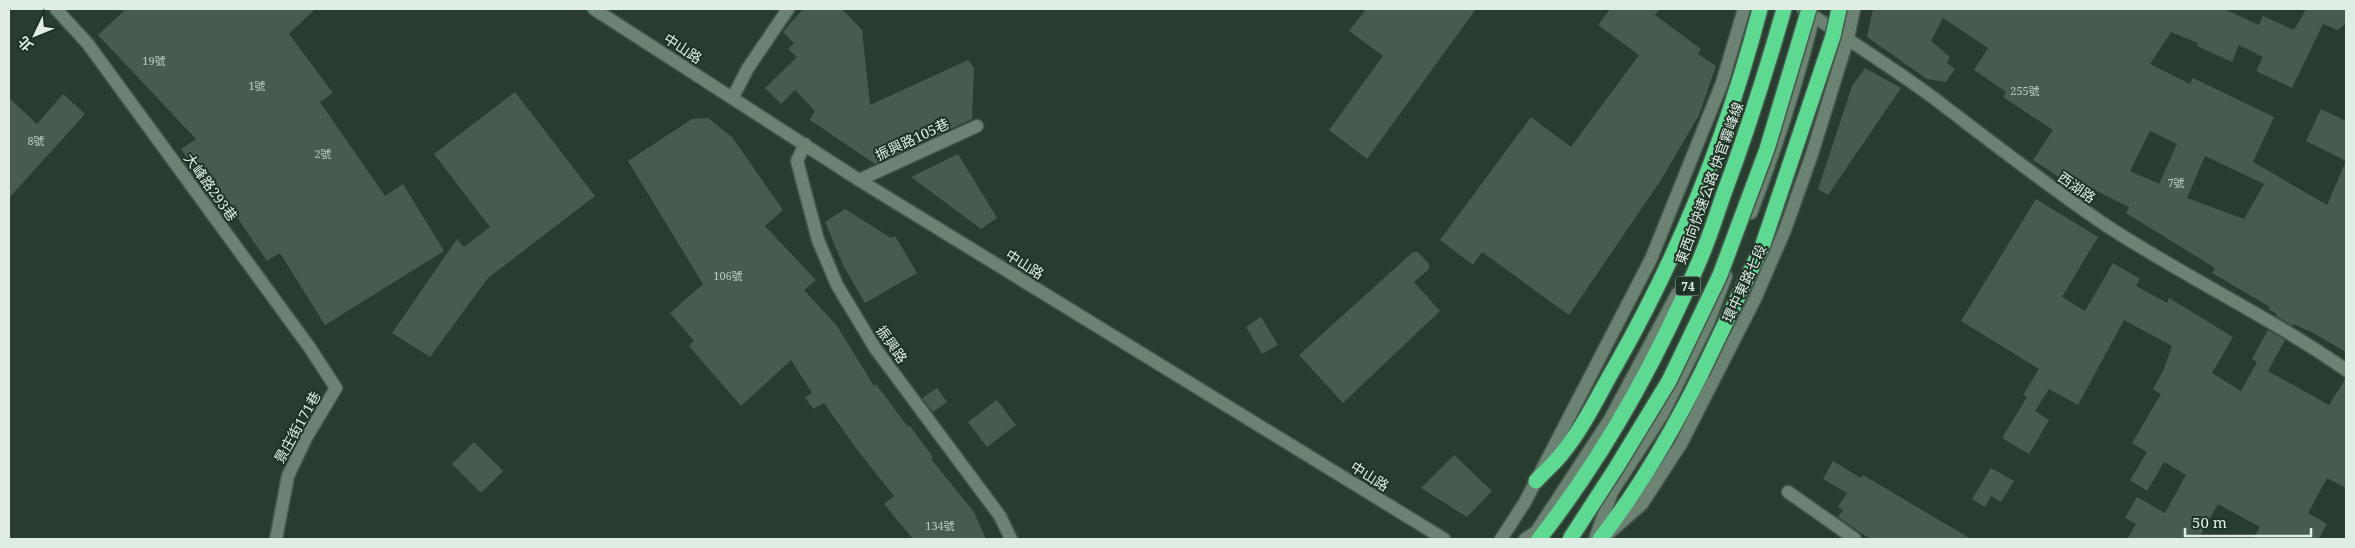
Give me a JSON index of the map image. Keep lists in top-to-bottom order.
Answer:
{
  "streets": {
    "highway": ["東西向快速公路 快官霧峰線", "74"],
    "street": [
      "中山路",
      "振興路105巷",
      "大峰路293巷",
      "西湖路",
      "環中東路七段",
      "振興路",
      "景庄街171巷"
    ]
  },
  "crossings": [
    ["中山路", "振興路105巷"],
    ["中山路", "振興路"],
    ["大峰路293巷", "景庄街171巷"],
    ["西湖路", "環中東路七段"],
    ["西湖路", "74"],
    ["環中東路七段", "74"]
  ],
  "house_numbers": [
    "19號",
    "1號",
    "255號",
    "8號",
    "2號",
    "7號",
    "106號",
    "134號"
  ],
  "scale_bar": "50 m",
  "north": "bottom left"
}
